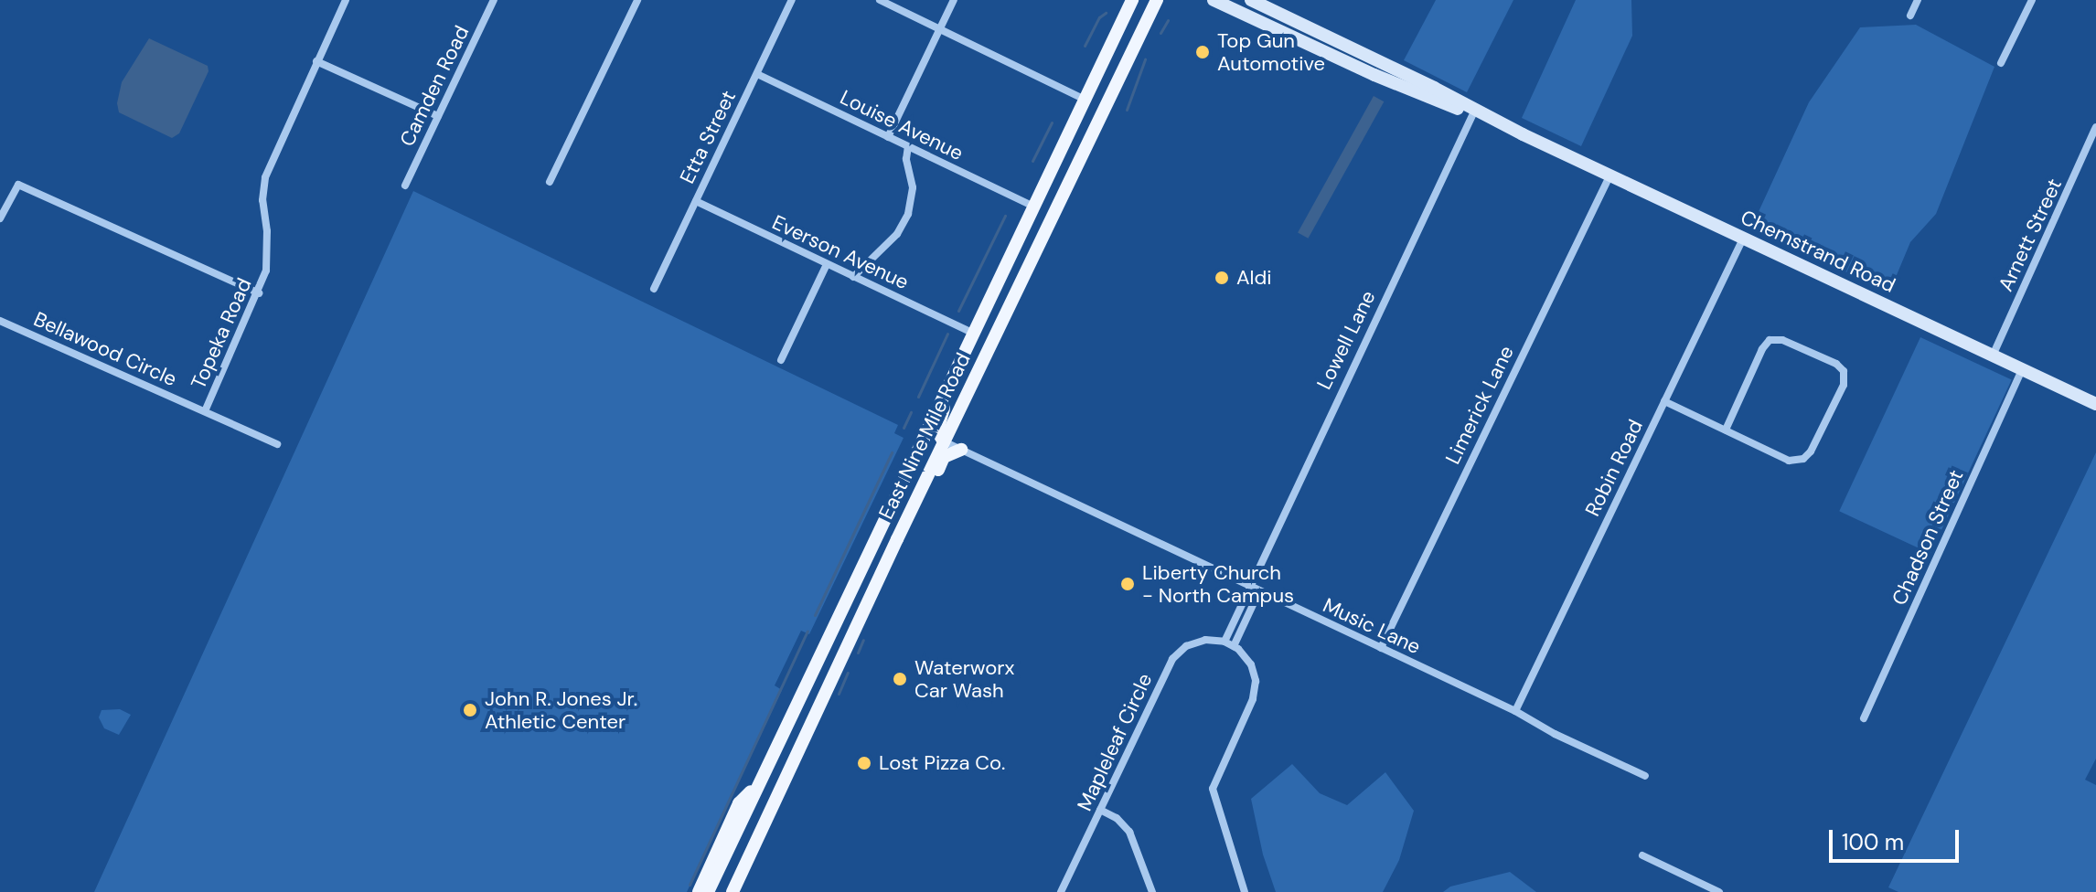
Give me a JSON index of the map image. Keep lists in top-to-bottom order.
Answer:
{
  "streets": {
    "main road": ["East Nine Mile Road"],
    "street": [
      "Camden Road",
      "Louise Avenue",
      "Etta Street",
      "Arnett Street",
      "Chemstrand Road",
      "Everson Avenue",
      "Topeka Road",
      "Lowell Lane",
      "Bellawood Circle",
      "Limerick Lane",
      "Robin Road",
      "Chadson Street",
      "Music Lane",
      "Mapleleaf Circle"
    ]
  },
  "crossings": [
    ["Louise Avenue", "Etta Street"],
    ["Louise Avenue", "East Nine Mile Road"],
    ["Etta Street", "Everson Avenue"],
    ["Arnett Street", "Chemstrand Road"],
    ["Chemstrand Road", "Lowell Lane"],
    ["Chemstrand Road", "Limerick Lane"],
    ["Chemstrand Road", "Robin Road"],
    ["Chemstrand Road", "Chadson Street"],
    ["Everson Avenue", "East Nine Mile Road"],
    ["Topeka Road", "Bellawood Circle"],
    ["Lowell Lane", "Music Lane"],
    ["Limerick Lane", "Music Lane"],
    ["East Nine Mile Road", "Music Lane"],
    ["Robin Road", "Music Lane"]
  ],
  "places": [
    "Top Gun Automotive",
    "Aldi",
    "Liberty Church - North Campus",
    "Waterworx Car Wash",
    "John R. Jones Jr. Athletic Center",
    "Lost Pizza Co."
  ],
  "scale_bar": "100 m"
}
